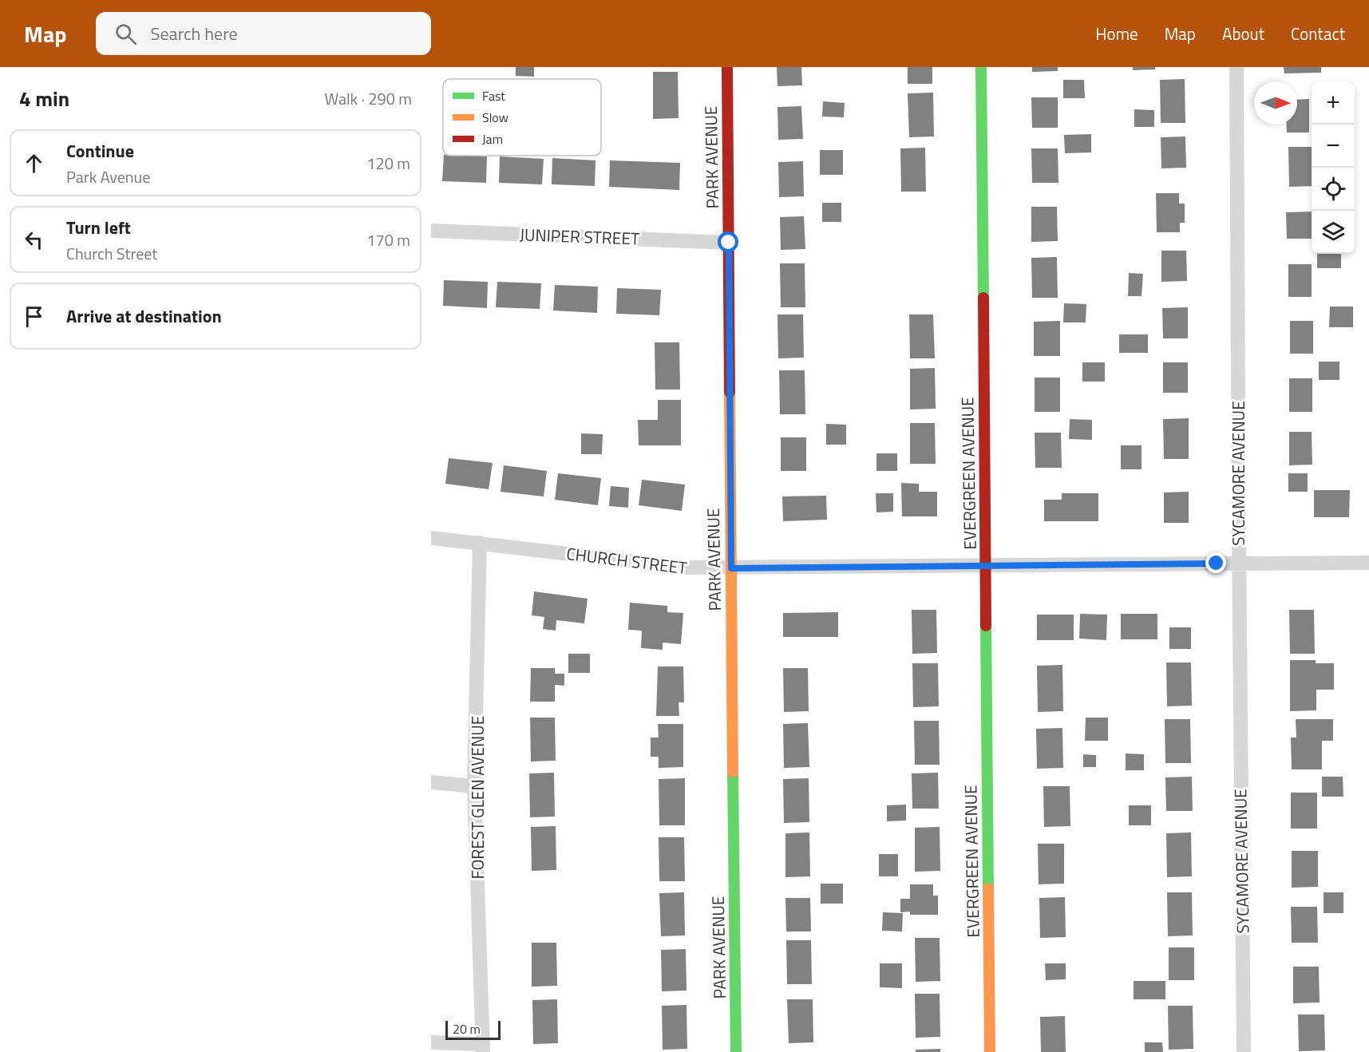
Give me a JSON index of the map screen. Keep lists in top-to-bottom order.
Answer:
{
  "streets": {
    "street": [
      "PARK AVENUE",
      "JUNIPER STREET",
      "EVERGREEN AVENUE",
      "SYCAMORE AVENUE",
      "CHURCH STREET",
      "FOREST GLEN AVENUE"
    ]
  },
  "crossings": [
    ["PARK AVENUE", "JUNIPER STREET"],
    ["PARK AVENUE", "CHURCH STREET"],
    ["EVERGREEN AVENUE", "CHURCH STREET"],
    ["SYCAMORE AVENUE", "CHURCH STREET"],
    ["CHURCH STREET", "FOREST GLEN AVENUE"]
  ],
  "legend": ["Fast", "Slow", "Jam"],
  "scale_bar": "20 m",
  "north": "right",
  "page": {
    "header": "Map",
    "search": "Search here",
    "nav": [
      "Home",
      "Map",
      "About",
      "Contact"
    ],
    "heading": ["4 min", "Walk · 290 m"],
    "map_buttons": ["+", "−"],
    "list": [
      ["Continue", "Park Avenue", "120 m"],
      ["Turn left", "Church Street", "170 m"],
      "Arrive at destination"
    ],
    "scale": "20 m"
  }
}
